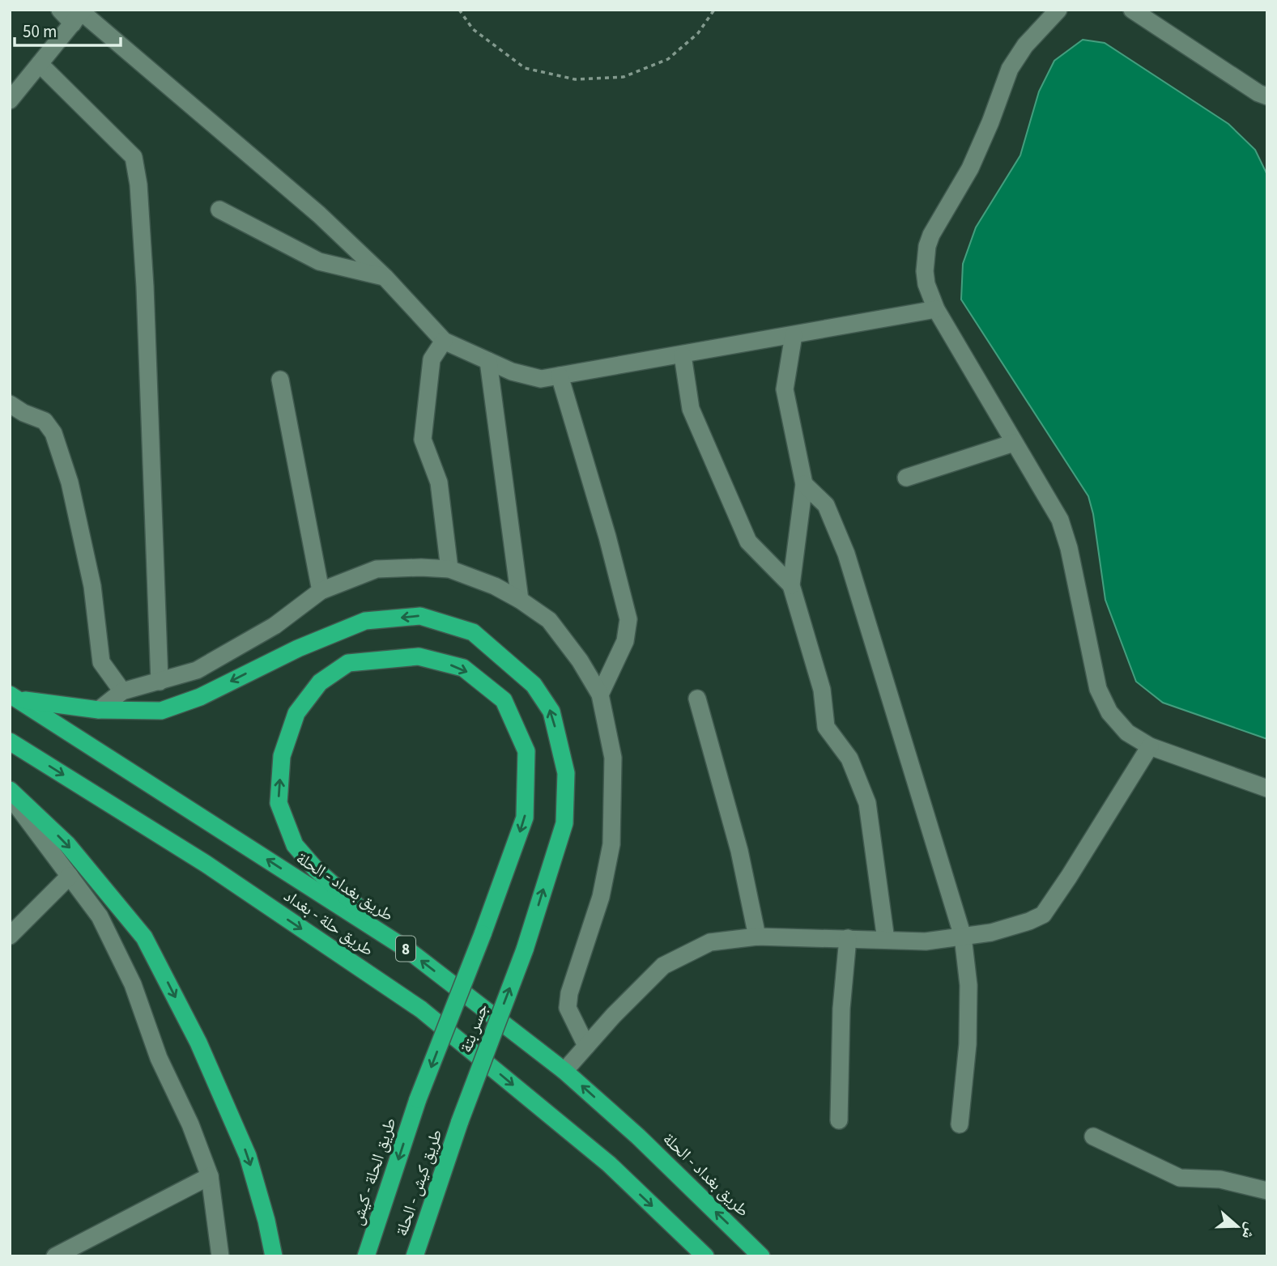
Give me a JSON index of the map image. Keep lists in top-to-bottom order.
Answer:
{
  "streets": {
    "highway": [
      "طريق بغداد - الحلة",
      "طريق حلة - بغداد",
      "8",
      "جسر بتة",
      "طريق الحلة - كيش",
      "طريق كيش - الحلة"
    ]
  },
  "crossings": [
    ["طريق بغداد - الحلة", "جسر بتة"],
    ["جسر بتة", "طريق الحلة - كيش"],
    ["جسر بتة", "طريق كيش - الحلة"]
  ],
  "one_way": ["طريق بغداد - الحلة", "طريق حلة - بغداد", "طريق الحلة - كيش"],
  "scale_bar": "50 m",
  "north": "right"
}
